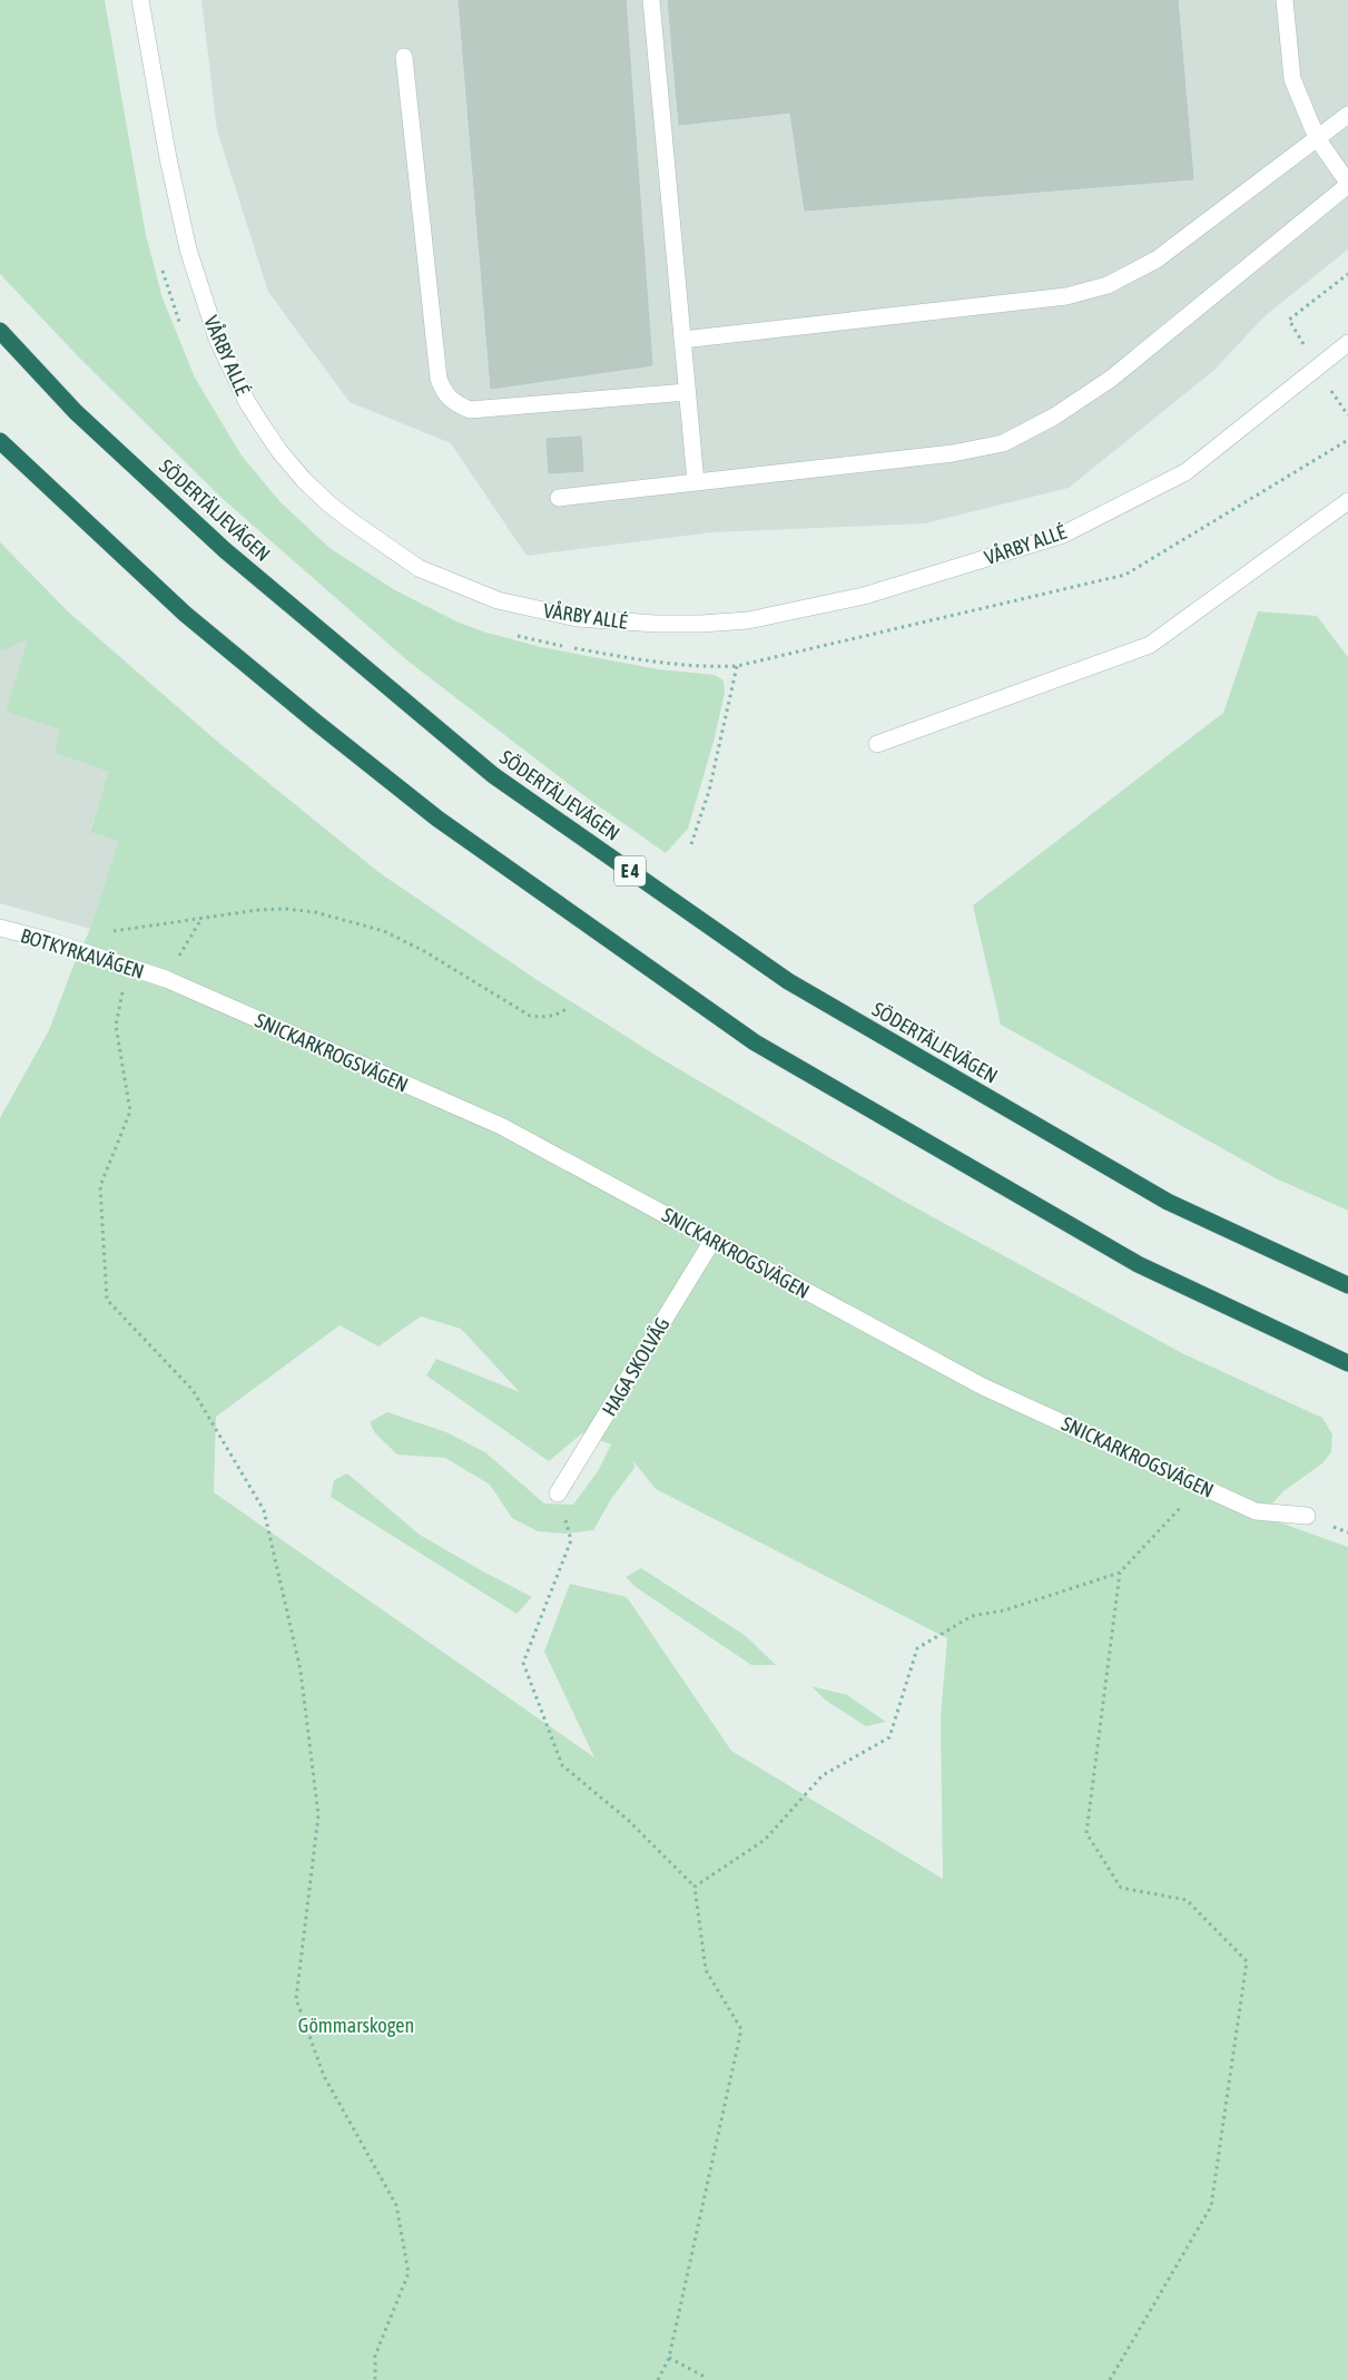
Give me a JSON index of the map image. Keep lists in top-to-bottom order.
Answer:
{
  "streets": {
    "highway": ["SÖDERTÄLJEVÄGEN", "E 4"],
    "street": [
      "VÅRBY ALLÉ",
      "BOTKYRKAVÄGEN",
      "SNICKARKROGSVÄGEN",
      "HAGA SKOLVÄG"
    ]
  },
  "crossings": [
    ["BOTKYRKAVÄGEN", "SNICKARKROGSVÄGEN"],
    ["SNICKARKROGSVÄGEN", "HAGA SKOLVÄG"]
  ],
  "parks": ["Gömmarskogen"]
}
